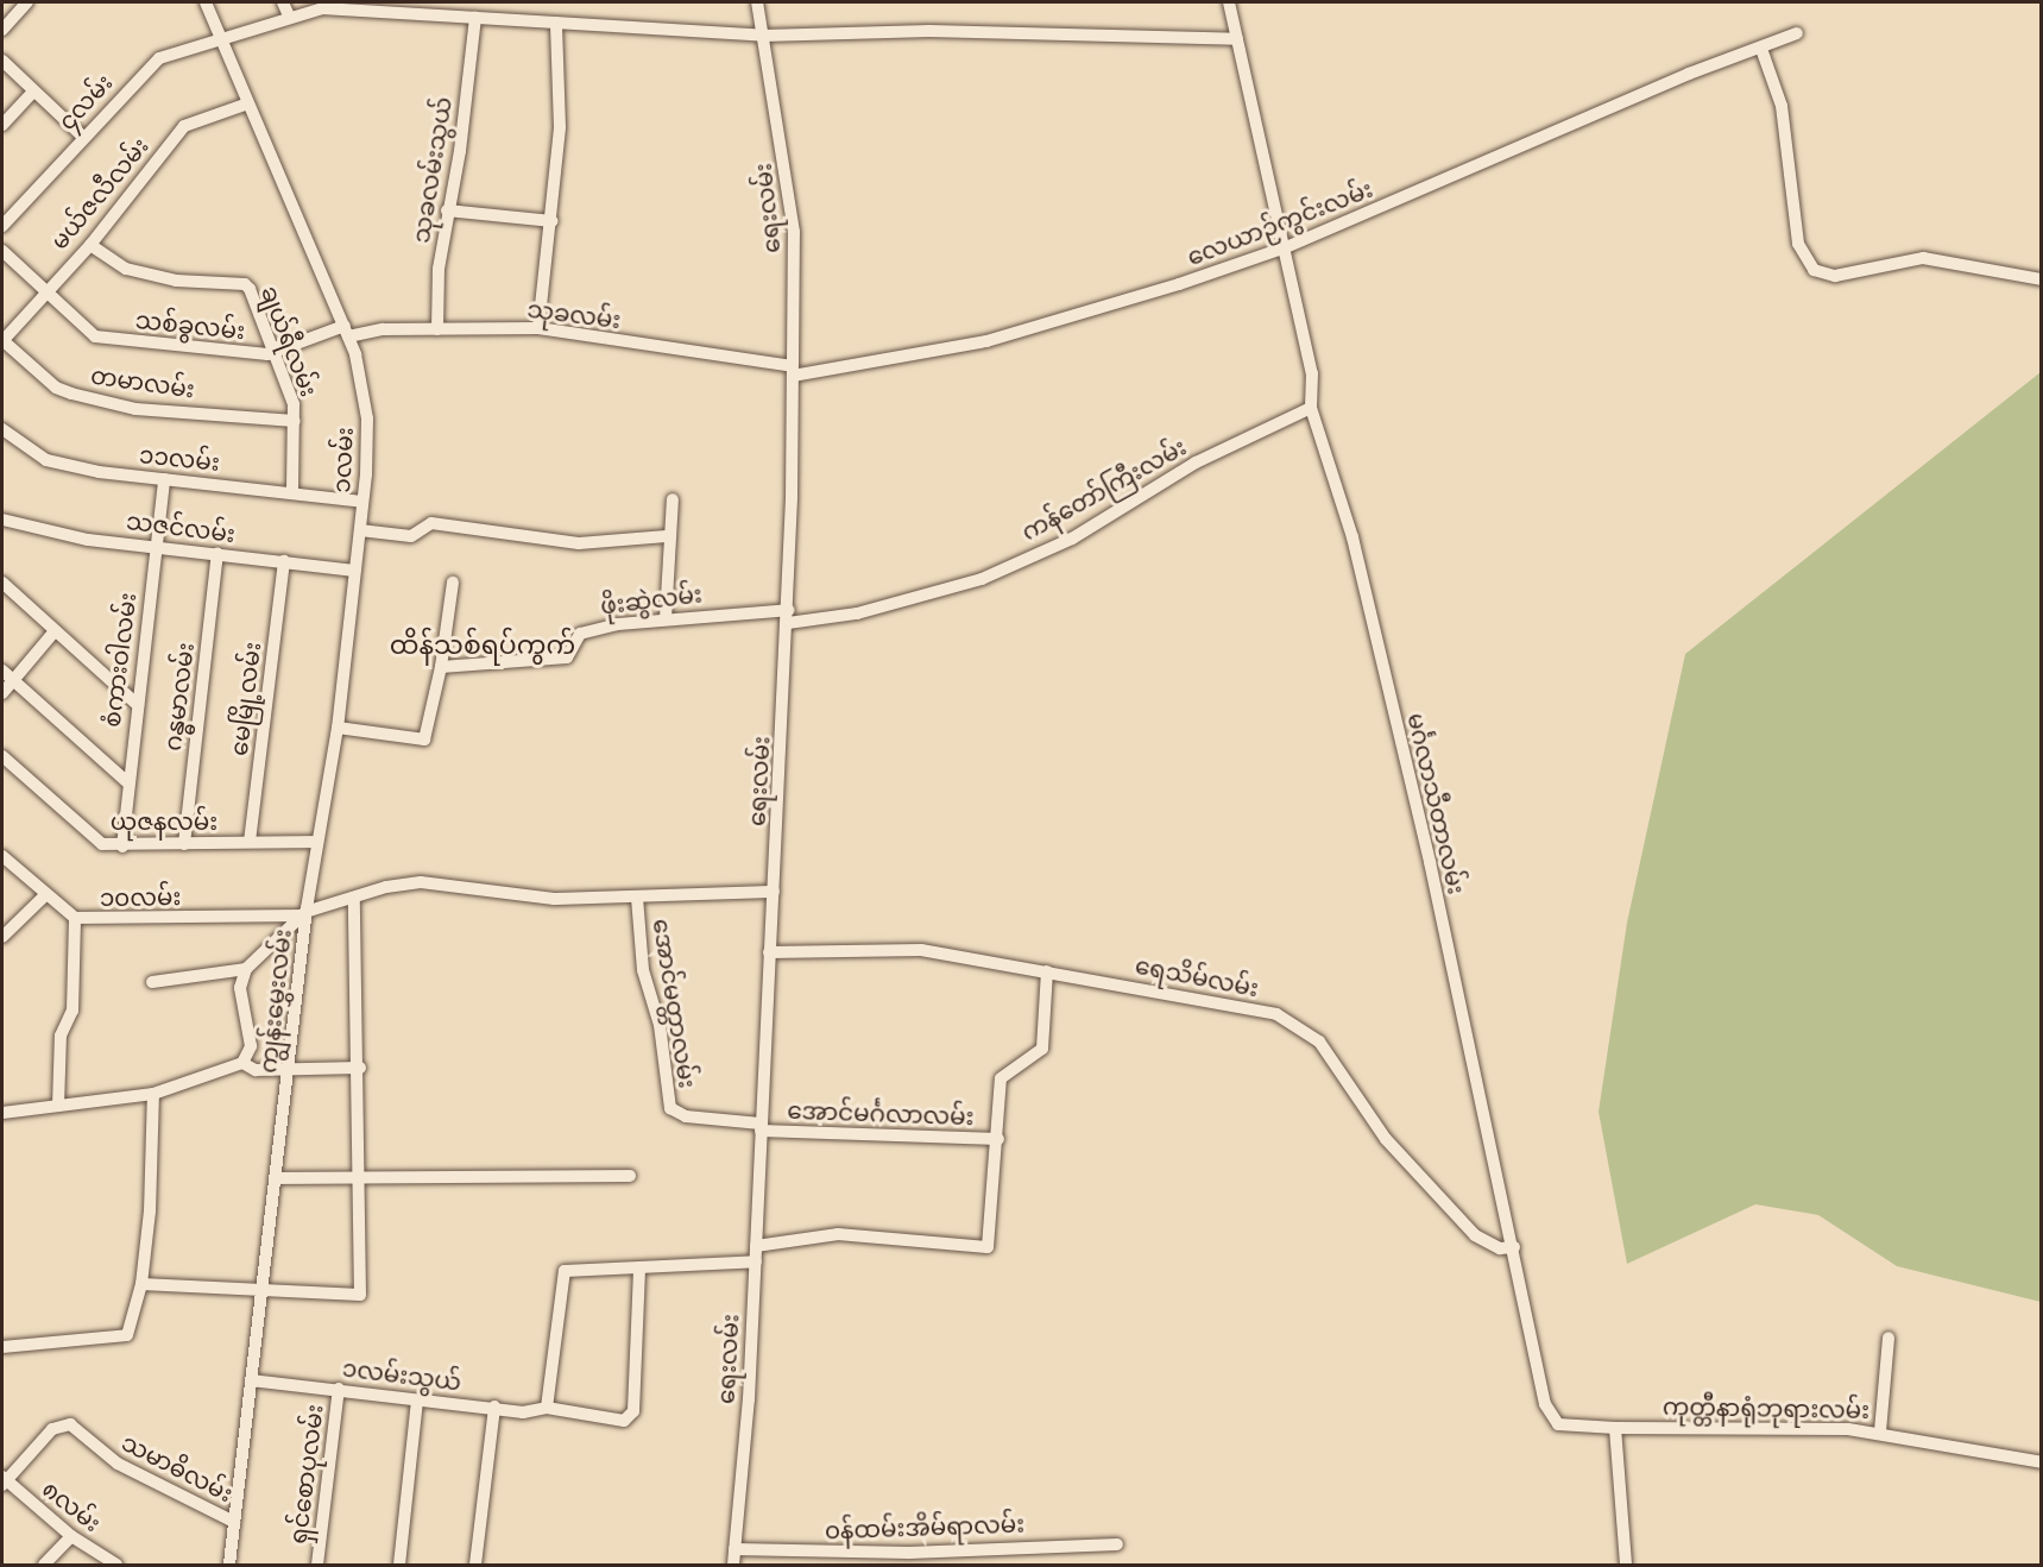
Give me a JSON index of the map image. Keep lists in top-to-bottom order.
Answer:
{
  "streets": {
    "street": [
      "၄လမ်း",
      "သုခလမ်းသွယ်",
      "မယ်ဇလီလမ်း",
      "ရေးလမ်း",
      "လေယာဉ်ကွင်းလမ်း",
      "သုခလမ်း",
      "သစ်ခွလမ်း",
      "ချယ်ရီလမ်း",
      "တမာလမ်း",
      "၁၁လမ်း",
      "၁လမ်း",
      "ကန်တော်ကြီးလမ်း",
      "သဇင်လမ်း",
      "ဖိုးဆွဲလမ်း",
      "စံကားဝါလမ်း",
      "ဂန္ဓမာလမ်း",
      "မေမြို့လမ်း",
      "မင်္ဂလာသီတာလမ်း",
      "ယုဇနလမ်း",
      "၁၀လမ်း",
      "ရေသိမ်လမ်း",
      "ကျွန်းမွှေးလမ်း",
      "အောင်မတ္တာလမ်း",
      "အောင်မင်္ဂလာလမ်း",
      "၁လမ်းသွယ်",
      "ကုတ္တီနာရုံဘုရားလမ်း",
      "သမာဓိလမ်း",
      "ရှင်စောပုလမ်း",
      "၈လမ်း",
      "၀န်ထမ်းအိမ်ရာလမ်း"
    ]
  },
  "crossings": [
    ["၄လမ်း", "သုခလမ်းသွယ်"],
    ["၄လမ်း", "ရေးလမ်း"],
    ["၄လမ်း", "၁လမ်း"],
    ["၄လမ်း", "မင်္ဂလာသီတာလမ်း"],
    ["သုခလမ်းသွယ်", "သုခလမ်း"],
    ["မယ်ဇလီလမ်း", "သစ်ခွလမ်း"],
    ["မယ်ဇလီလမ်း", "ချယ်ရီလမ်း"],
    ["မယ်ဇလီလမ်း", "တမာလမ်း"],
    ["မယ်ဇလီလမ်း", "၁လမ်း"],
    ["ရေးလမ်း", "လေယာဉ်ကွင်းလမ်း"],
    ["ရေးလမ်း", "သုခလမ်း"],
    ["ရေးလမ်း", "ကန်တော်ကြီးလမ်း"],
    ["ရေးလမ်း", "ဖိုးဆွဲလမ်း"],
    ["ရေးလမ်း", "ရေသိမ်လမ်း"],
    ["ရေးလမ်း", "ကျွန်းမွှေးလမ်း"],
    ["ရေးလမ်း", "အောင်မတ္တာလမ်း"],
    ["ရေးလမ်း", "အောင်မင်္ဂလာလမ်း"],
    ["ရေးလမ်း", "၀န်ထမ်းအိမ်ရာလမ်း"],
    ["လေယာဉ်ကွင်းလမ်း", "သုခလမ်း"],
    ["လေယာဉ်ကွင်းလမ်း", "မင်္ဂလာသီတာလမ်း"],
    ["သုခလမ်း", "သစ်ခွလမ်း"],
    ["သုခလမ်း", "၁လမ်း"],
    ["သစ်ခွလမ်း", "ချယ်ရီလမ်း"],
    ["သစ်ခွလမ်း", "၁လမ်း"],
    ["ချယ်ရီလမ်း", "တမာလမ်း"],
    ["ချယ်ရီလမ်း", "၁၁လမ်း"],
    ["၁၁လမ်း", "၁လမ်း"],
    ["၁၁လမ်း", "စံကားဝါလမ်း"],
    ["၁လမ်း", "သဇင်လမ်း"],
    ["၁လမ်း", "ယုဇနလမ်း"],
    ["၁လမ်း", "၁၀လမ်း"],
    ["၁လမ်း", "ကျွန်းမွှေးလမ်း"],
    ["ကန်တော်ကြီးလမ်း", "ဖိုးဆွဲလမ်း"],
    ["ကန်တော်ကြီးလမ်း", "မင်္ဂလာသီတာလမ်း"],
    ["သဇင်လမ်း", "စံကားဝါလမ်း"],
    ["သဇင်လမ်း", "ဂန္ဓမာလမ်း"],
    ["သဇင်လမ်း", "မေမြို့လမ်း"],
    ["စံကားဝါလမ်း", "ယုဇနလမ်း"],
    ["ဂန္ဓမာလမ်း", "ယုဇနလမ်း"],
    ["မေမြို့လမ်း", "ယုဇနလမ်း"],
    ["မင်္ဂလာသီတာလမ်း", "ရေသိမ်လမ်း"],
    ["မင်္ဂလာသီတာလမ်း", "ကုတ္တီနာရုံဘုရားလမ်း"],
    ["၁၀လမ်း", "ကျွန်းမွှေးလမ်း"],
    ["ကျွန်းမွှေးလမ်း", "အောင်မတ္တာလမ်း"],
    ["ကျွန်းမွှေးလမ်း", "၁လမ်းသွယ်"],
    ["ကျွန်းမွှေးလမ်း", "သမာဓိလမ်း"],
    ["အောင်မတ္တာလမ်း", "အောင်မင်္ဂလာလမ်း"],
    ["၁လမ်းသွယ်", "ရှင်စောပုလမ်း"],
    ["သမာဓိလမ်း", "၈လမ်း"]
  ],
  "districts": ["ထိန်သစ်ရပ်ကွက်"]
}
